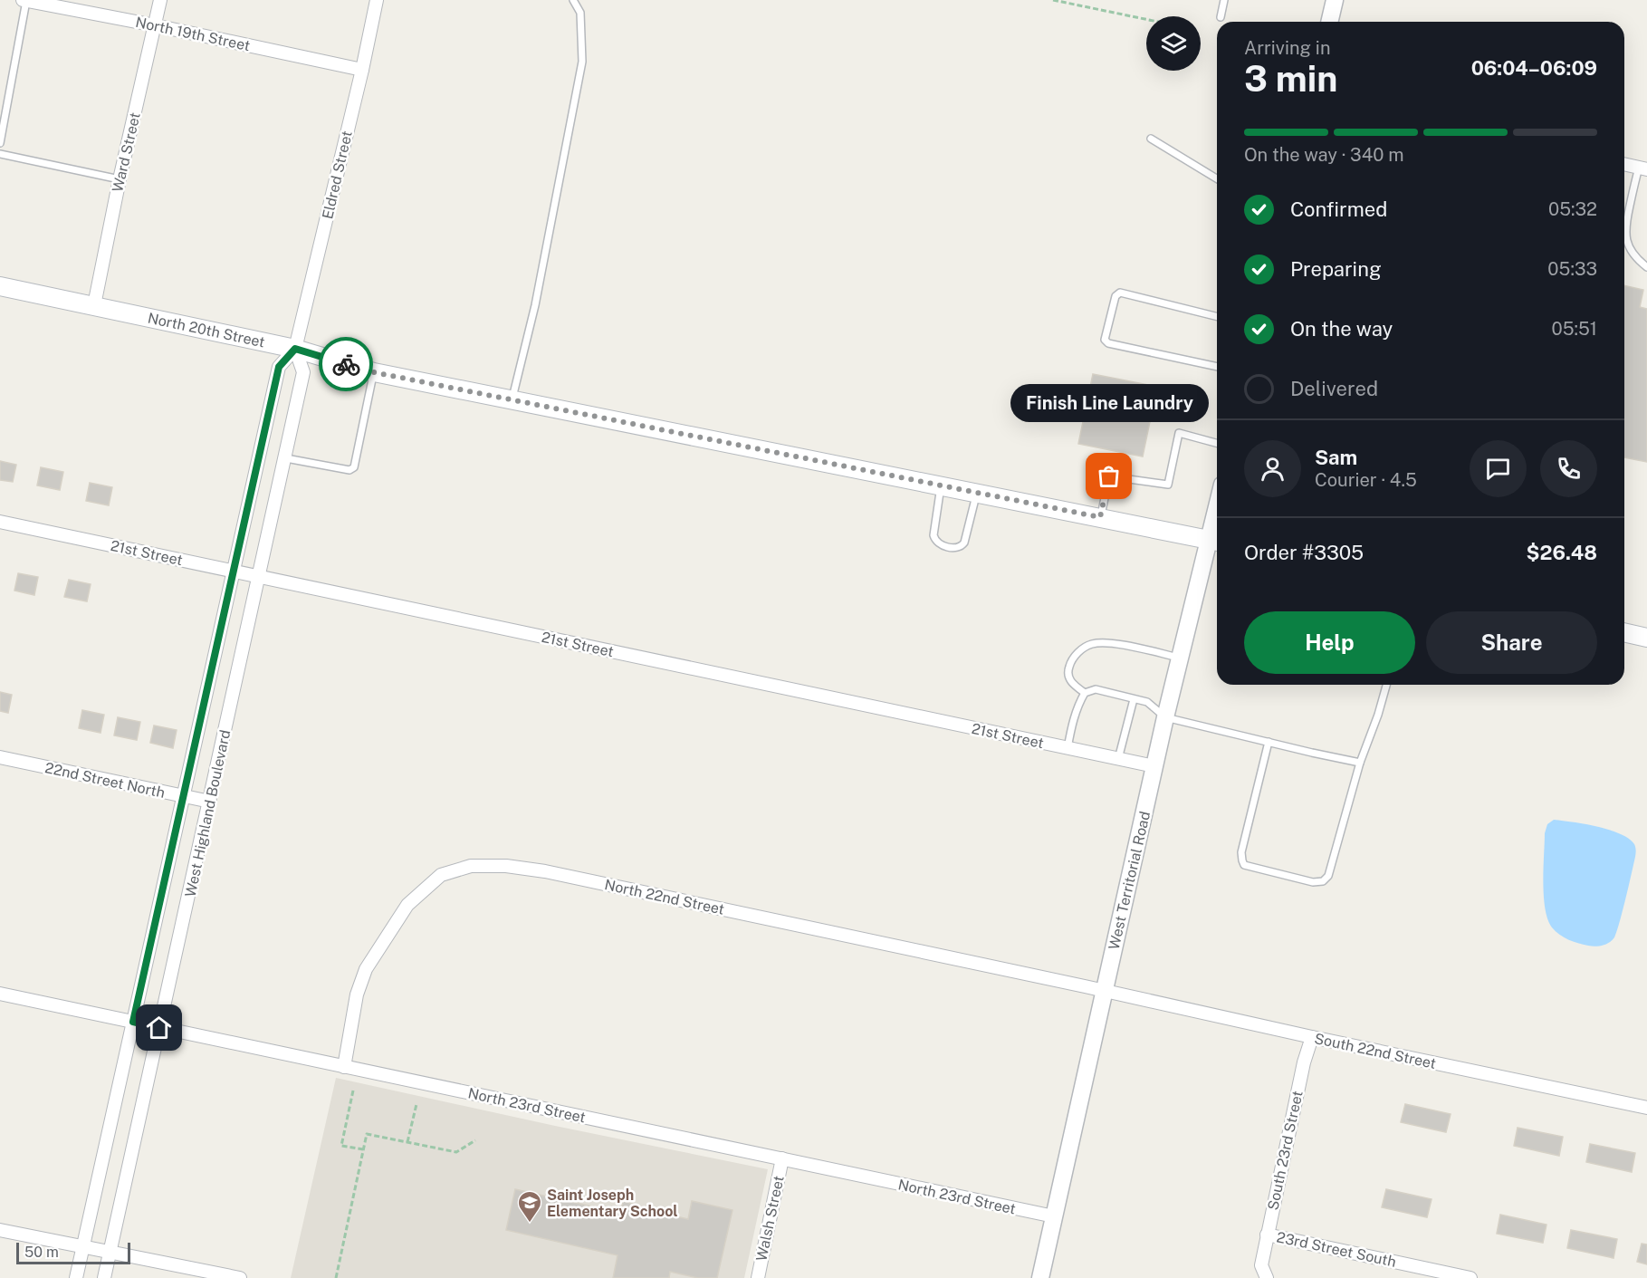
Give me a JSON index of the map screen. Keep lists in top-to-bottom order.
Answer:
{
  "streets": {
    "main road": ["North 20th Street"],
    "street": [
      "North 19th Street",
      "Ward Street",
      "Eldred Street",
      "21st Street",
      "22nd Street North",
      "West Highland Boulevard",
      "West Territorial Road",
      "North 22nd Street",
      "South 22nd Street",
      "North 23rd Street",
      "South 23rd Street",
      "Walsh Street",
      "23rd Street South"
    ]
  },
  "crossings": [
    ["North 19th Street", "Ward Street"],
    ["North 19th Street", "Eldred Street"],
    ["Ward Street", "North 20th Street"],
    ["Eldred Street", "North 20th Street"],
    ["Eldred Street", "West Highland Boulevard"],
    ["North 20th Street", "West Highland Boulevard"],
    ["North 20th Street", "West Territorial Road"],
    ["21st Street", "West Highland Boulevard"],
    ["21st Street", "West Territorial Road"],
    ["22nd Street North", "West Highland Boulevard"],
    ["West Highland Boulevard", "North 23rd Street"],
    ["West Territorial Road", "North 22nd Street"],
    ["West Territorial Road", "South 22nd Street"],
    ["West Territorial Road", "North 23rd Street"],
    ["North 22nd Street", "South 22nd Street"],
    ["North 22nd Street", "North 23rd Street"],
    ["South 22nd Street", "South 23rd Street"],
    ["North 23rd Street", "Walsh Street"],
    ["South 23rd Street", "23rd Street South"]
  ],
  "places": {
    "other": ["Finish Line Laundry"],
    "school or university": ["Saint Joseph Elementary School"]
  },
  "scale_bar": "50 m",
  "page": {
    "heading": ["3 min", "Arriving in", "06:04–06:09"],
    "panel": [
      "Sam",
      "Courier · 4.5",
      "Order #3305",
      "$26.48"
    ],
    "bar": "On the way · 340 m",
    "list": [
      ["Confirmed", "05:32"],
      ["Preparing", "05:33"],
      ["On the way", "05:51"],
      "Delivered"
    ],
    "bubble": "Finish Line Laundry",
    "buttons": ["Help", "Share"],
    "scale": "50 m"
  }
}
